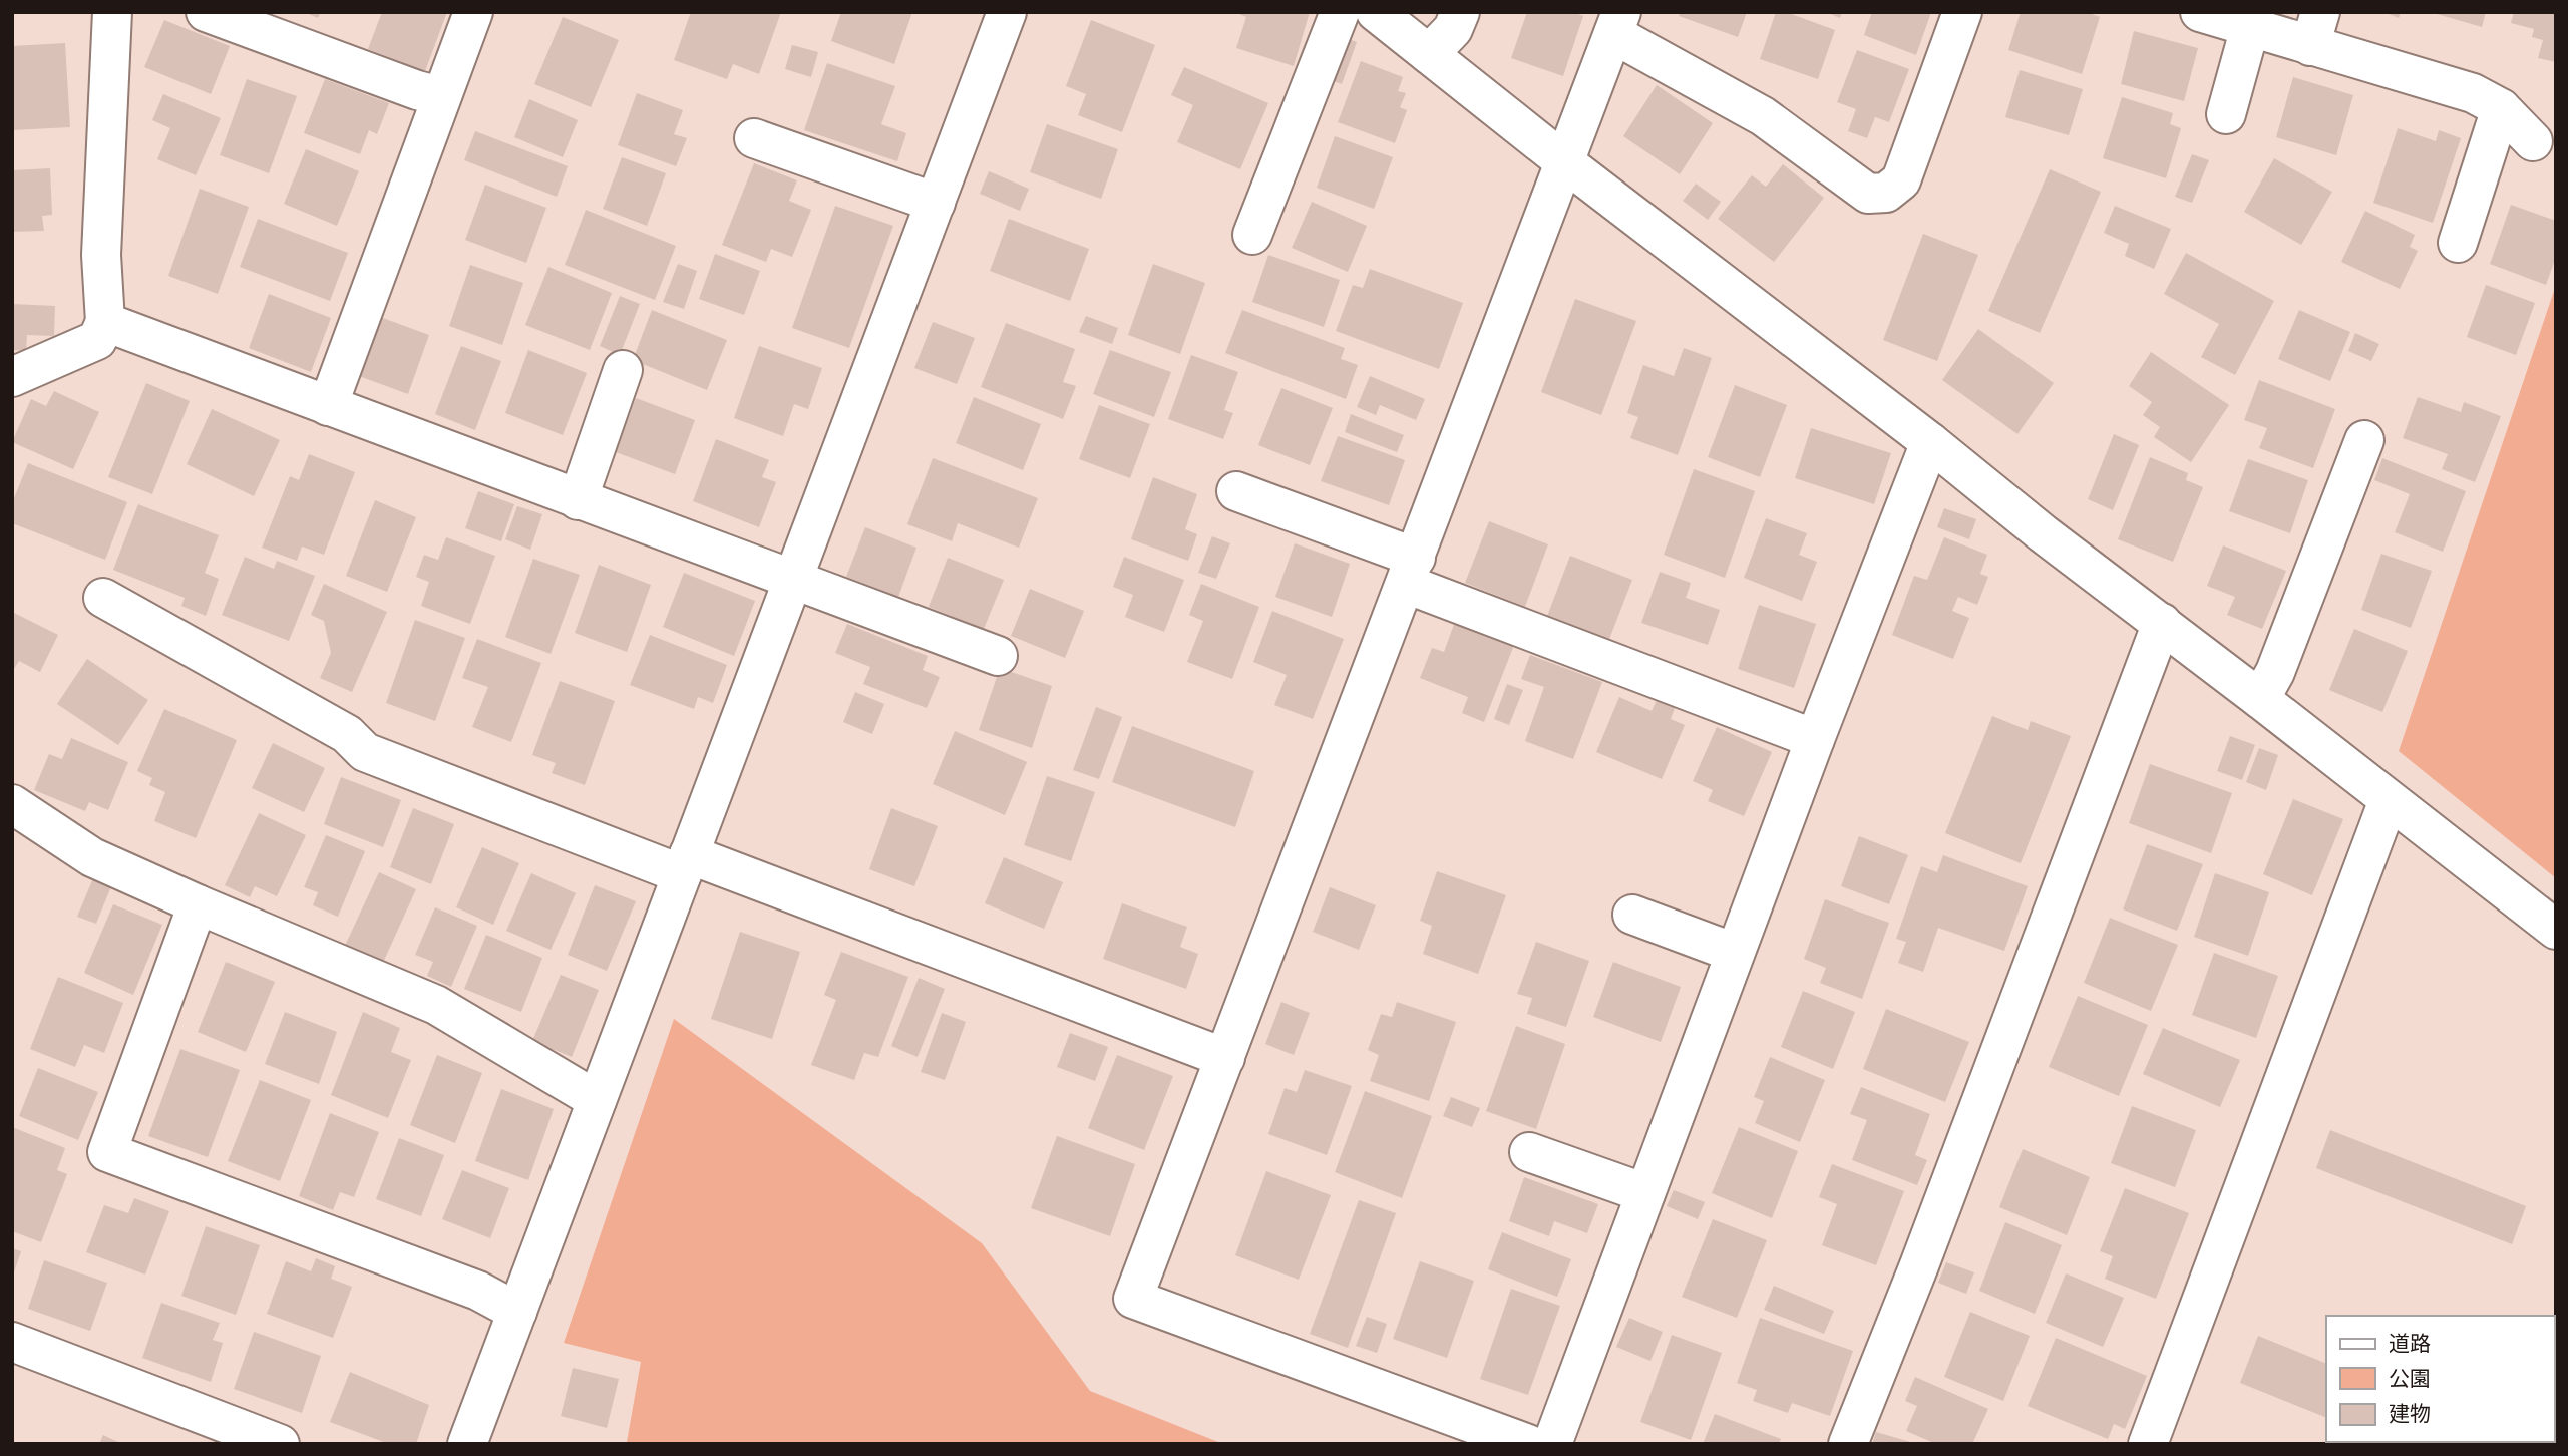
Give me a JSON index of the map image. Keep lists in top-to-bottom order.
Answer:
{
  "legend": ["道路", "公園", "建物"]
}
